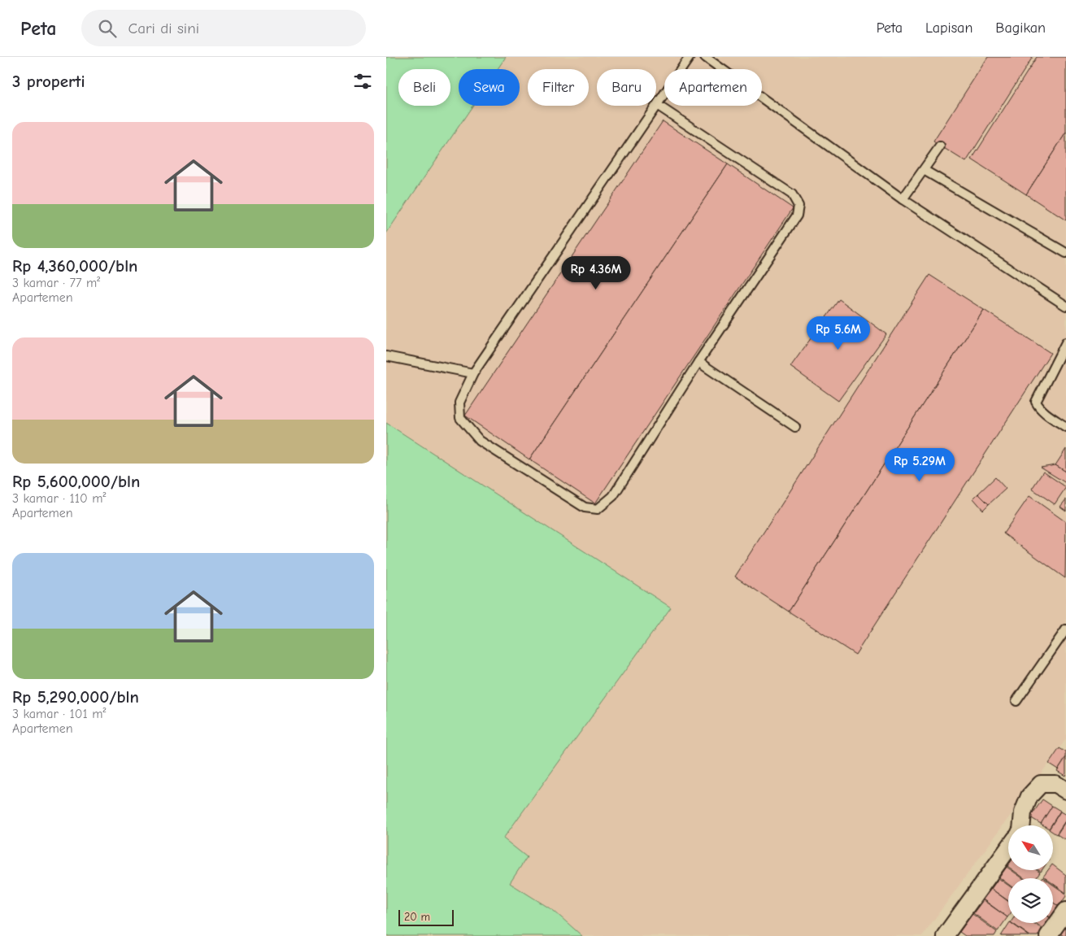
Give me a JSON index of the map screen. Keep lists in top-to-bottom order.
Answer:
{
  "scale_bar": "20 m",
  "north": "top left",
  "page": {
    "header": "Peta",
    "search": "Cari di sini",
    "nav": ["Peta", "Lapisan", "Bagikan"],
    "heading": "3 properti",
    "chip": [
      "Beli",
      "Sewa",
      "Filter",
      "Baru",
      "Apartemen"
    ],
    "list": [
      {
        "name": "Rp 4,360,000/bln",
        "note": "3 kamar · 77 m² · Apartemen"
      },
      {
        "name": "Rp 5,600,000/bln",
        "note": "3 kamar · 110 m² · Apartemen"
      },
      {
        "name": "Rp 5,290,000/bln",
        "note": "3 kamar · 101 m² · Apartemen"
      }
    ],
    "price": ["Rp 4.36M", "Rp 5.6M", "Rp 5.29M"],
    "scale": "20 m"
  }
}
